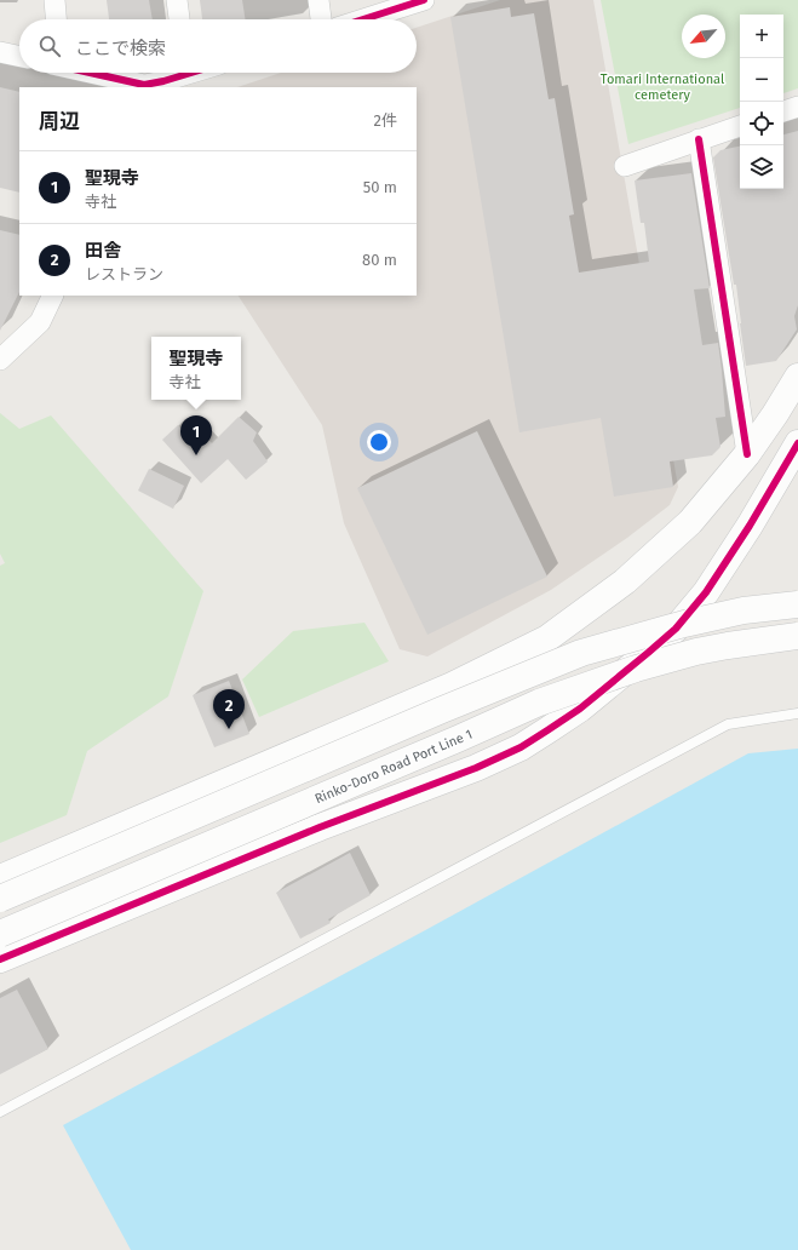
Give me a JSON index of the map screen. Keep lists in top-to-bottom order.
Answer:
{
  "streets": {
    "street": ["Rinko-Doro Road Port Line 1"]
  },
  "parks": ["Tomari International cemetery"],
  "north": "bottom left",
  "page": {
    "map_buttons": ["+", "−"],
    "search": "ここで検索",
    "heading": ["周辺", "2件"],
    "list": [
      {
        "mark": "1",
        "name": "聖現寺",
        "note": "寺社",
        "value": "50 m"
      },
      {
        "mark": "2",
        "name": "田舎",
        "note": "レストラン",
        "value": "80 m"
      }
    ],
    "popup": ["聖現寺", "寺社"],
    "pins": ["1", "2"]
  }
}
